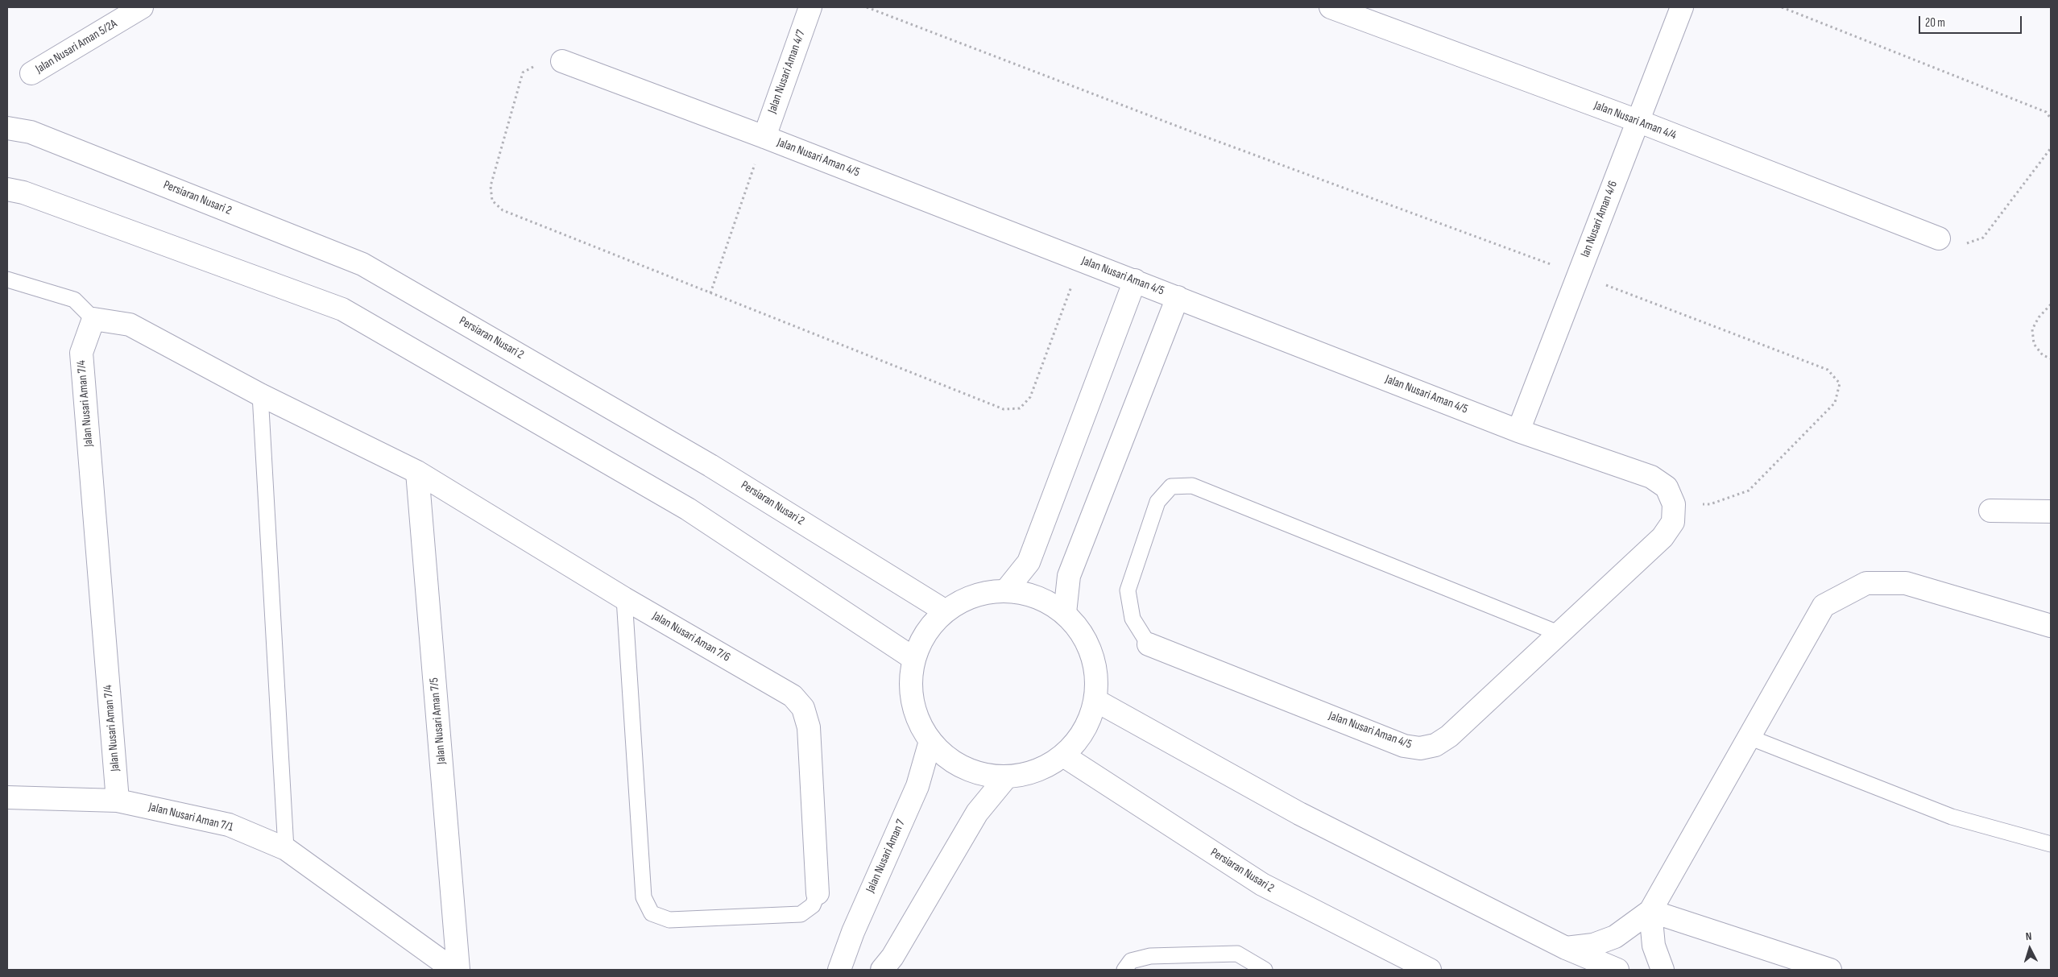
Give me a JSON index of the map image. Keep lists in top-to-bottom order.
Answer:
{
  "streets": {
    "street": [
      "Jalan Nusari Aman 5/2A",
      "Jalan Nusari Aman 4/7",
      "Jalan Nusari Aman 4/4",
      "Jalan Nusari Aman 4/5",
      "Persiaran Nusari 2",
      "lan Nusari Aman 4/6",
      "Jalan Nusari Aman 7/4",
      "Jalan Nusari Aman 7/6",
      "Jalan Nusari Aman 7/5",
      "Jalan Nusari Aman 7/1",
      "Jalan Nusari Aman 7"
    ]
  },
  "crossings": [
    ["Jalan Nusari Aman 4/7", "Jalan Nusari Aman 4/5"],
    ["Jalan Nusari Aman 4/4", "lan Nusari Aman 4/6"],
    ["Jalan Nusari Aman 4/5", "lan Nusari Aman 4/6"],
    ["Jalan Nusari Aman 7/4", "Jalan Nusari Aman 7/1"],
    ["Jalan Nusari Aman 7/6", "Jalan Nusari Aman 7/5"]
  ],
  "scale_bar": "20 m",
  "north": "top"
}
